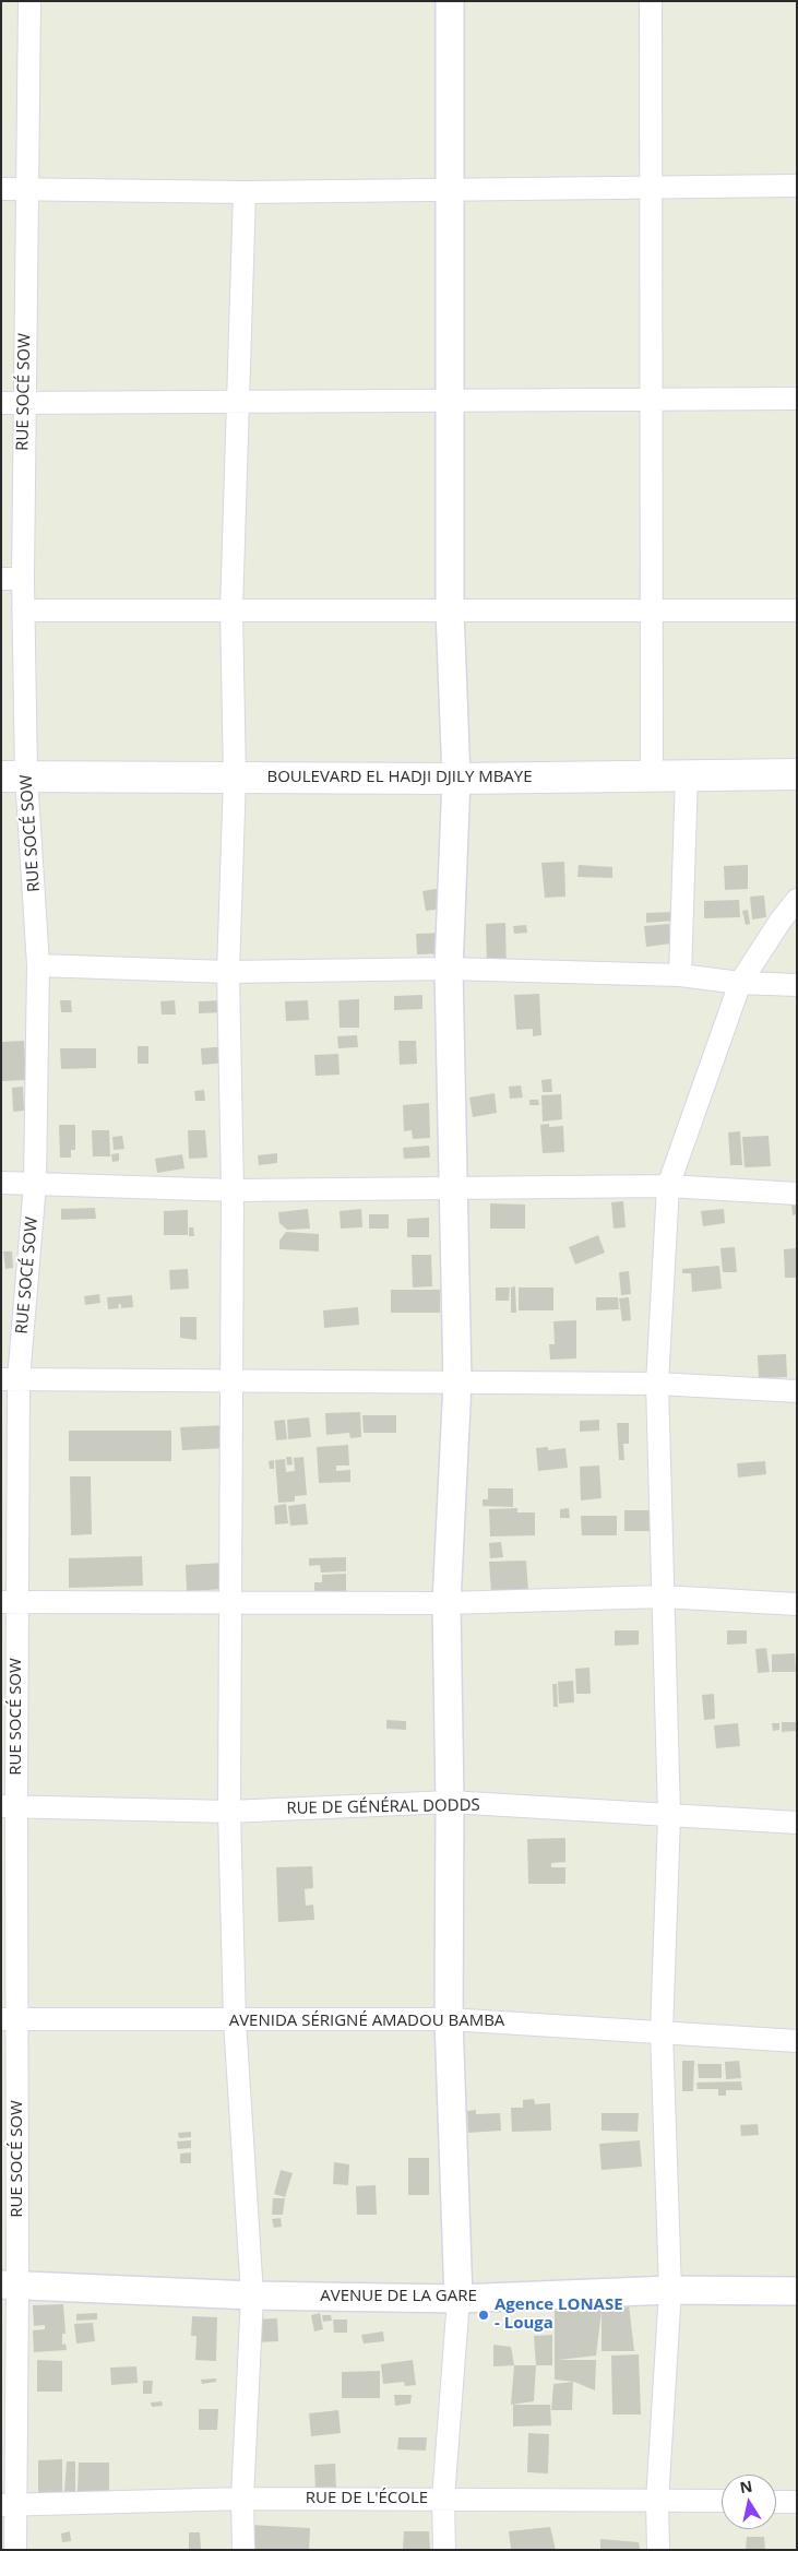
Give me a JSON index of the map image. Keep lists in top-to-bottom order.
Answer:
{
  "streets": {
    "main road": ["BOULEVARD EL HADJI DJILY MBAYE"],
    "street": [
      "RUE SOCÉ SOW",
      "RUE DE GÉNÉRAL DODDS",
      "AVENIDA SÉRIGNÉ AMADOU BAMBA",
      "AVENUE DE LA GARE",
      "RUE DE L'ÉCOLE"
    ]
  },
  "crossings": [
    ["RUE SOCÉ SOW", "BOULEVARD EL HADJI DJILY MBAYE"],
    ["RUE SOCÉ SOW", "RUE DE GÉNÉRAL DODDS"],
    ["RUE SOCÉ SOW", "AVENIDA SÉRIGNÉ AMADOU BAMBA"],
    ["RUE SOCÉ SOW", "AVENUE DE LA GARE"],
    ["RUE SOCÉ SOW", "RUE DE L'ÉCOLE"]
  ],
  "places": ["Agence LONASE - Louga"],
  "north": "top"
}
